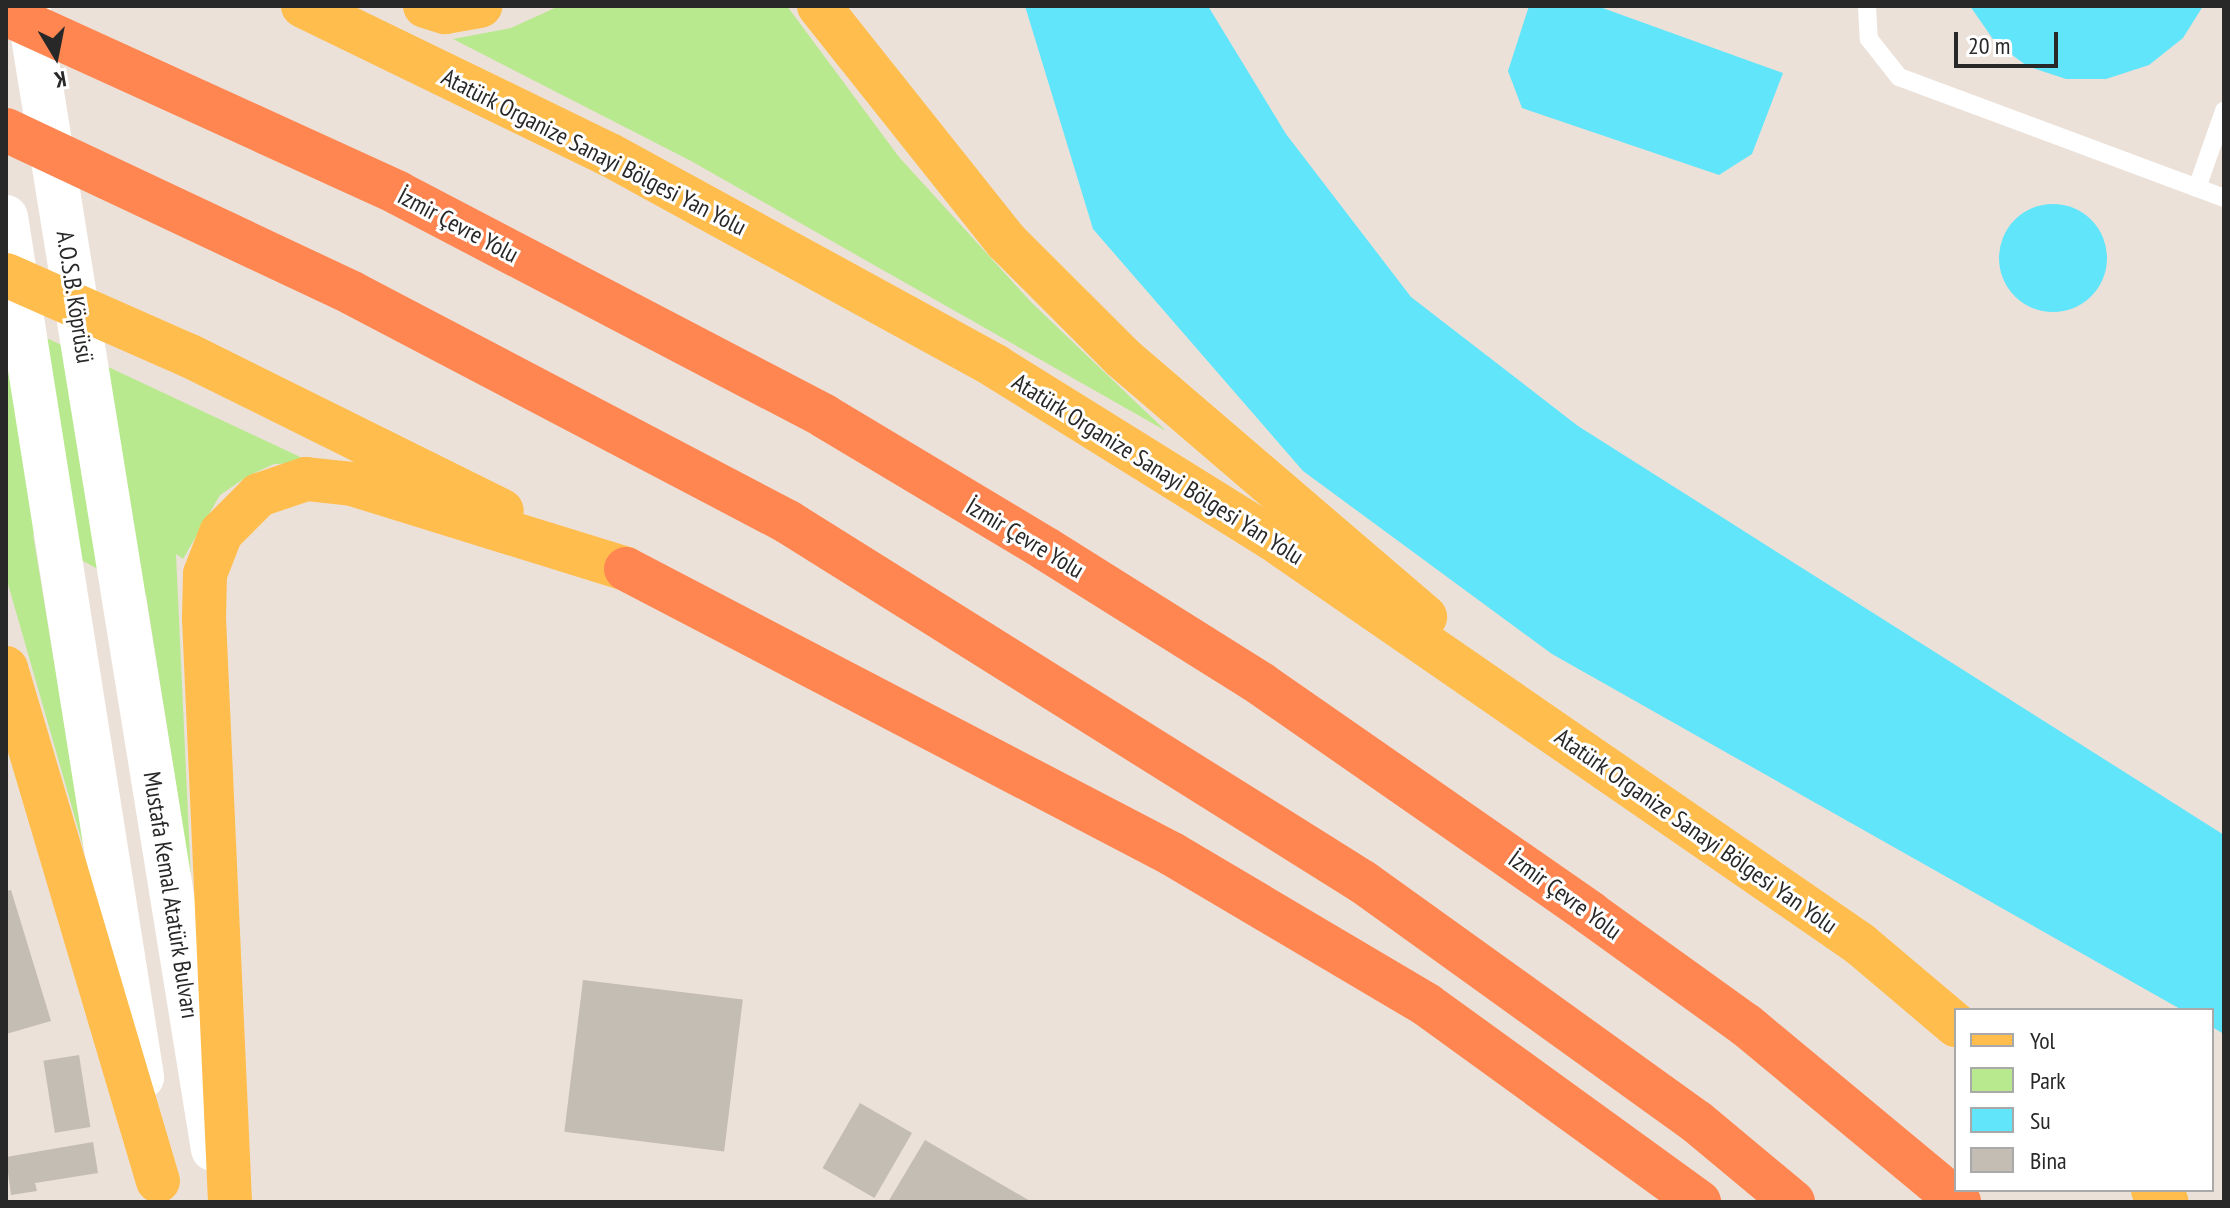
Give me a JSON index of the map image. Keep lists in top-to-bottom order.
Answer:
{
  "streets": {
    "highway": ["İzmir Çevre Yolu"],
    "main road": ["Atatürk Organize Sanayi Bölgesi Yan Yolu"],
    "street": ["A.O.S.B. Köprüsü", "Mustafa Kemal Atatürk Bulvarı"]
  },
  "crossings": [
    ["A.O.S.B. Köprüsü", "Mustafa Kemal Atatürk Bulvarı"]
  ],
  "legend": [
    "Yol",
    "Park",
    "Su",
    "Bina"
  ],
  "scale_bar": "20 m",
  "north": "bottom"
}
